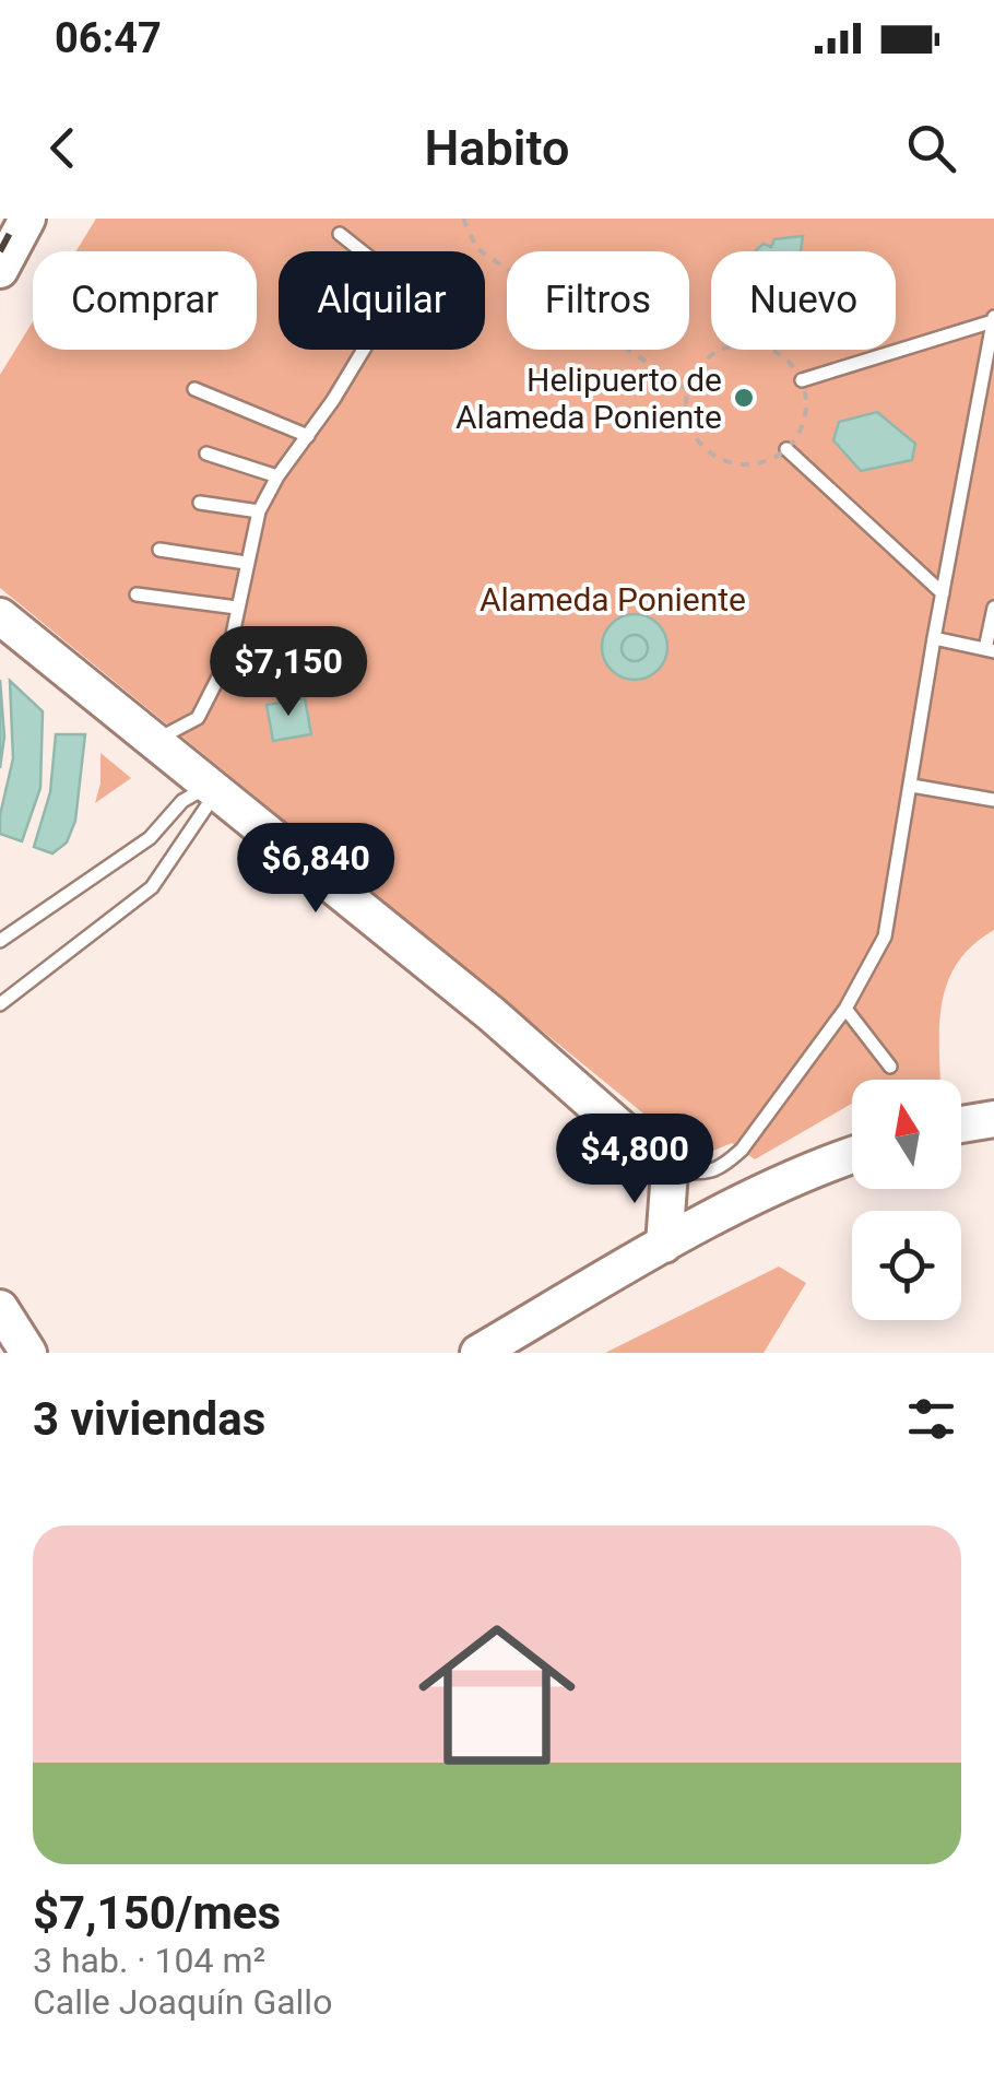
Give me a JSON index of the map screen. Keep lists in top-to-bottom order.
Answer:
{
  "parks": ["Alameda Poniente"],
  "places": ["Helipuerto de Alameda Poniente"],
  "north": "top",
  "page": {
    "status": "06:47",
    "header": "Habito",
    "chip": [
      "Comprar",
      "Alquilar",
      "Filtros",
      "Nuevo"
    ],
    "price": ["$7,150", "$6,840", "$4,800"],
    "heading": "3 viviendas",
    "list": [
      {
        "name": "$7,150/mes",
        "note": "3 hab. · 104 m² · Calle Joaquín Gallo"
      }
    ]
  }
}
